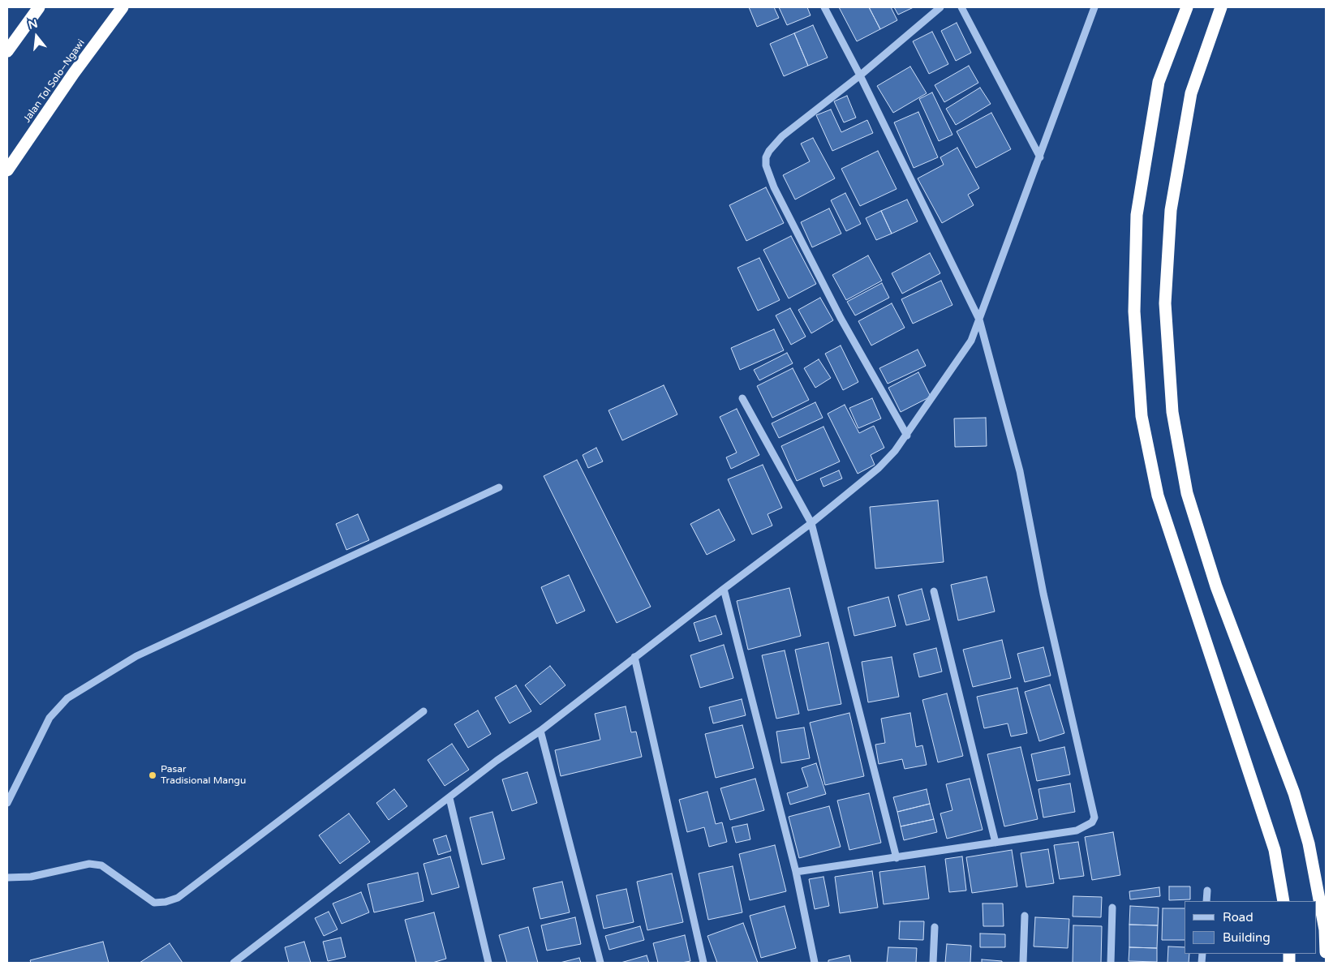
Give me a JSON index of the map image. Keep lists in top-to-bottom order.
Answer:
{
  "streets": {
    "highway": ["Jalan Tol Solo–Ngawi"]
  },
  "places": ["Pasar Tradisional Mangu"],
  "legend": ["Road", "Building"],
  "north": "top"
}
